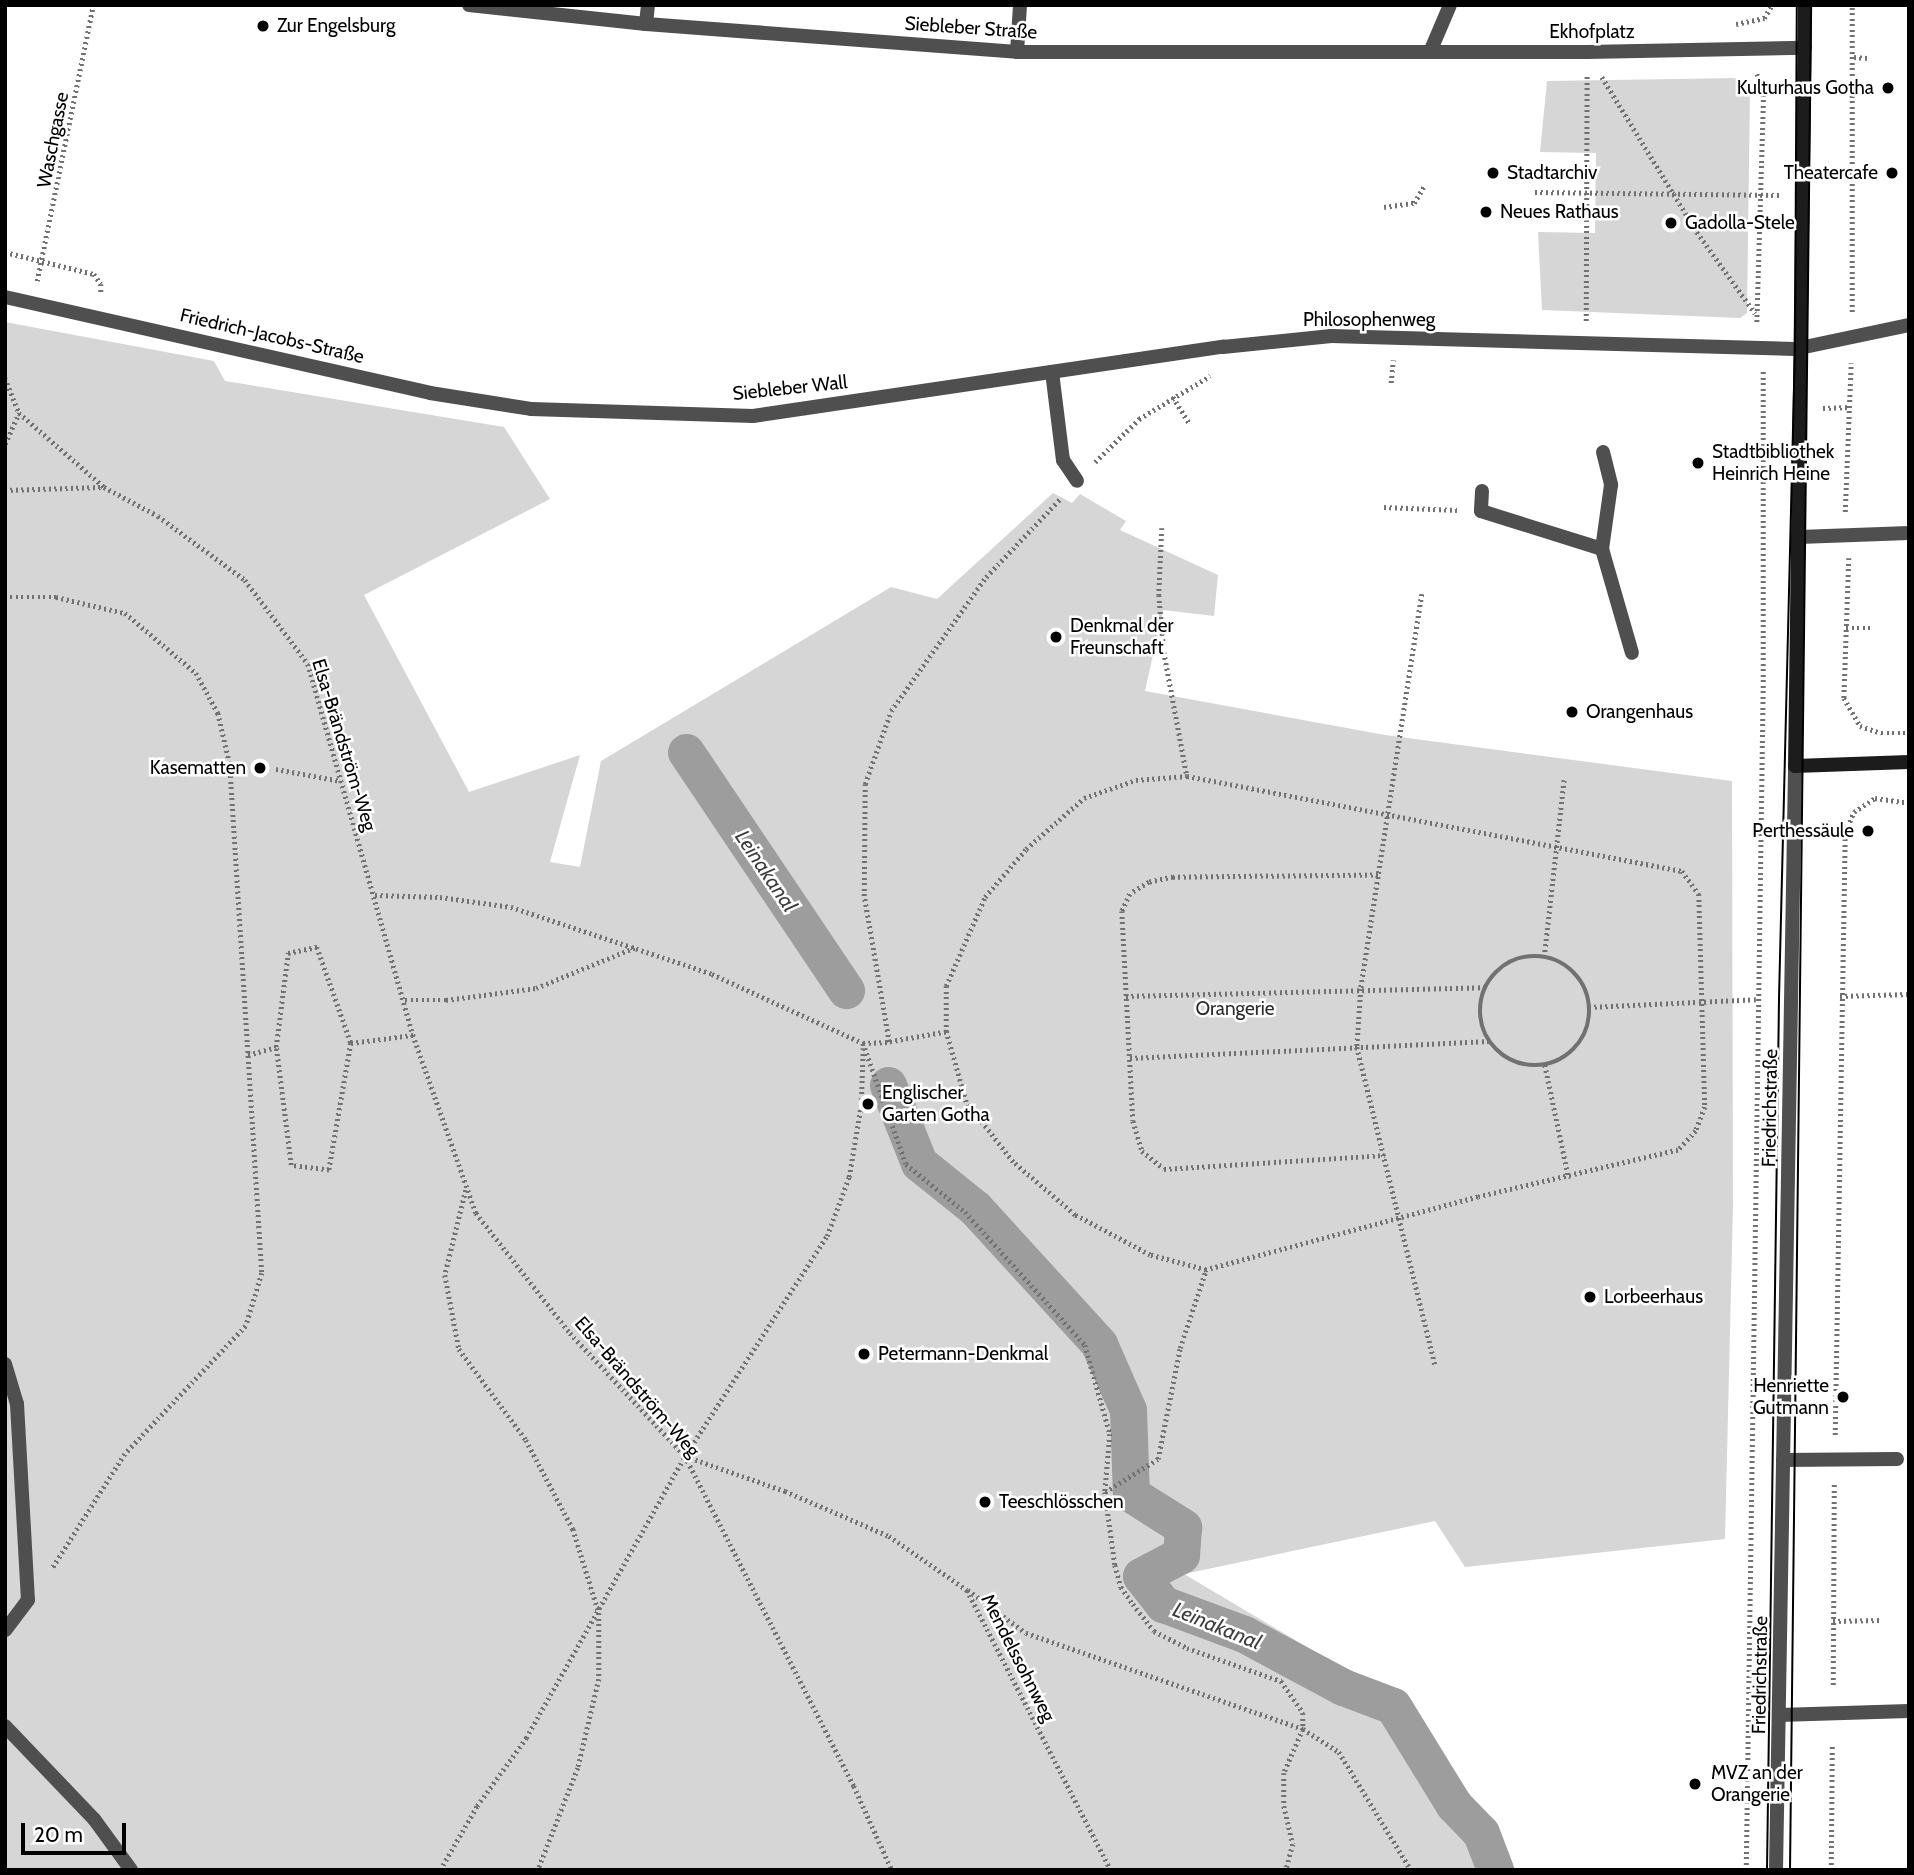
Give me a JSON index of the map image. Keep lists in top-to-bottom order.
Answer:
{
  "streets": {
    "main road": ["Friedrichstraße"],
    "street": [
      "Siebleber Straße",
      "Ekhofplatz",
      "Philosophenweg",
      "Friedrich-Jacobs-Straße",
      "Siebleber Wall"
    ],
    "path": ["Waschgasse", "Elsa-Brändström-Weg", "Mendelssohnweg"]
  },
  "crossings": [
    ["Siebleber Straße", "Ekhofplatz"],
    ["Philosophenweg", "Siebleber Wall"],
    ["Philosophenweg", "Friedrichstraße"],
    ["Friedrich-Jacobs-Straße", "Siebleber Wall"],
    ["Elsa-Brändström-Weg", "Mendelssohnweg"]
  ],
  "water": ["Leinakanal"],
  "parks": ["Orangerie"],
  "places": [
    "Zur Engelsburg",
    "Kulturhaus Gotha",
    "Stadtarchiv",
    "Theatercafe",
    "Neues Rathaus",
    "Gadolla-Stele",
    "Stadtbibliothek Heinrich Heine",
    "Denkmal der Freunschaft",
    "Orangenhaus",
    "Kasematten",
    "Perthessäule",
    "Englischer Garten Gotha",
    "Lorbeerhaus",
    "Petermann-Denkmal",
    "Henriette Gutmann",
    "Teeschlösschen",
    "MVZ an der Orangerie"
  ],
  "scale_bar": "20 m"
}
